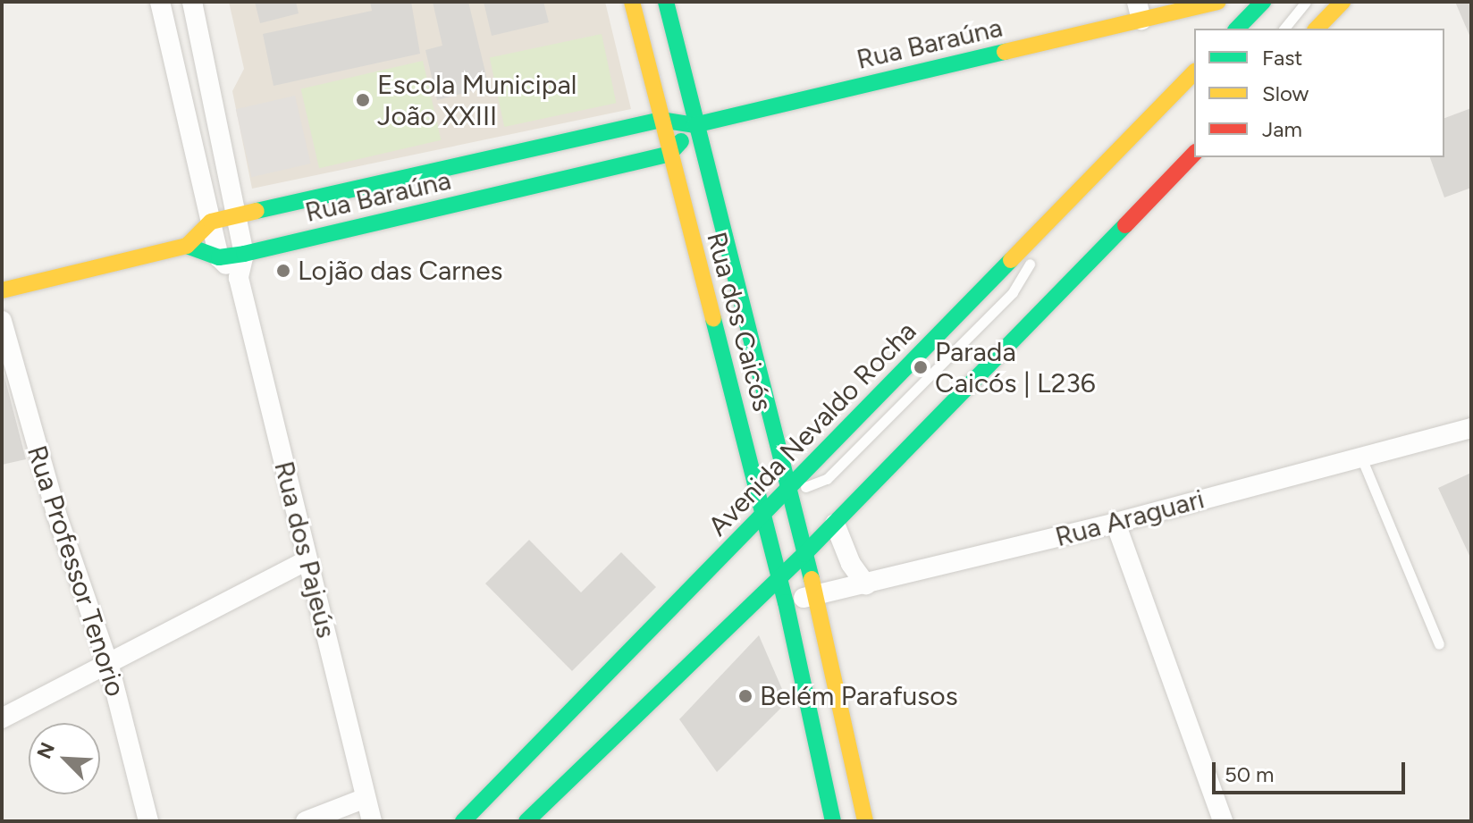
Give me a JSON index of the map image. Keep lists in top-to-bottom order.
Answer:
{
  "streets": {
    "main road": ["Rua Baraúna", "Rua dos Caicós", "Avenida Nevaldo Rocha"],
    "street": ["Rua Araguari", "Rua dos Pajeús", "Rua Professor Tenorio"]
  },
  "crossings": [
    ["Rua Baraúna", "Rua dos Caicós"],
    ["Rua Baraúna", "Rua dos Pajeús"],
    ["Rua dos Caicós", "Avenida Nevaldo Rocha"],
    ["Rua dos Caicós", "Rua Araguari"]
  ],
  "places": [
    "Escola Municipal João XXIII",
    "Lojão das Carnes",
    "Parada Caicós | L236",
    "Belém Parafusos"
  ],
  "legend": ["Fast", "Slow", "Jam"],
  "scale_bar": "50 m",
  "north": "top left"
}
